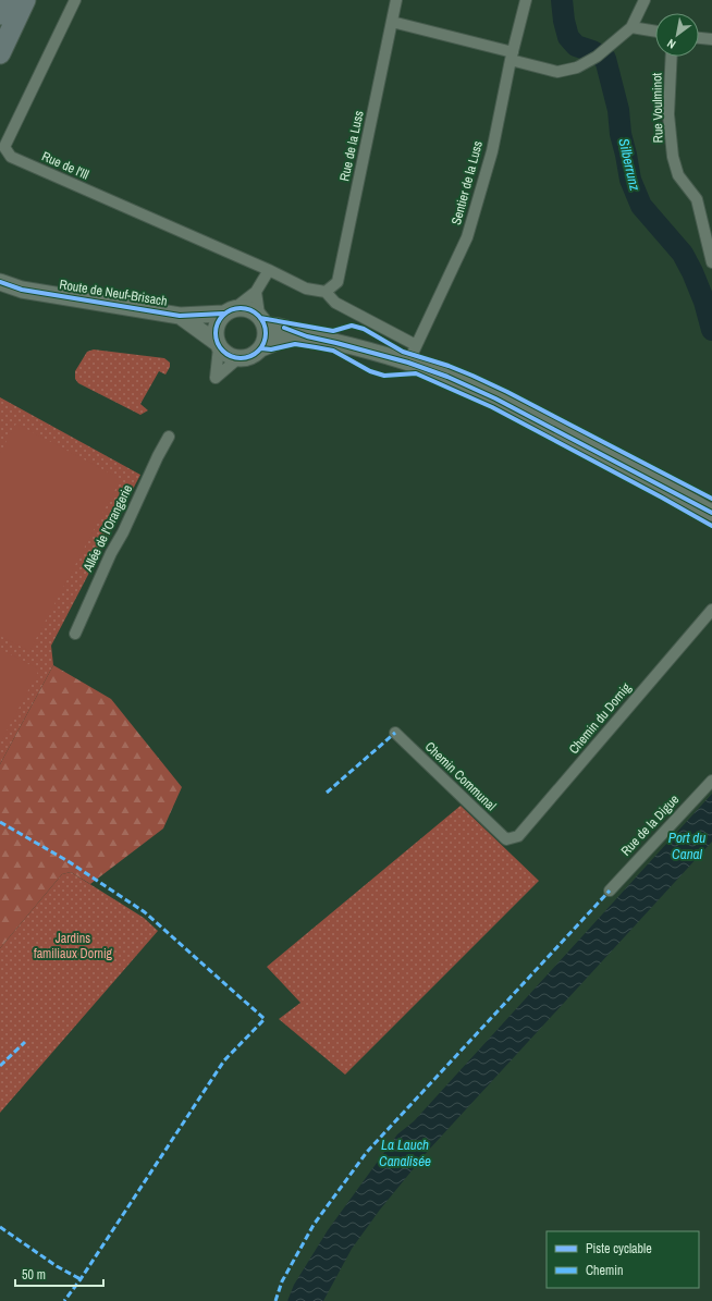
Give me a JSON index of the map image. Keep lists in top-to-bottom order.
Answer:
{
  "streets": {
    "main road": ["Route de Neuf-Brisach"],
    "street": [
      "Rue Voulminot",
      "Rue de la Luss",
      "Rue de l'Ill",
      "Sentier de la Luss",
      "Allée de l'Orangerie",
      "Chemin du Dornig",
      "Chemin Communal",
      "Rue de la Digue"
    ]
  },
  "crossings": [
    ["Rue de la Luss", "Rue de l'Ill"],
    ["Chemin du Dornig", "Chemin Communal"]
  ],
  "water": ["Silberrunz", "Port du Canal", "La Lauch Canalisée"],
  "parks": ["Jardins familiaux Dornig"],
  "legend": ["Piste cyclable", "Chemin"],
  "scale_bar": "50 m",
  "north": "bottom left"
}
